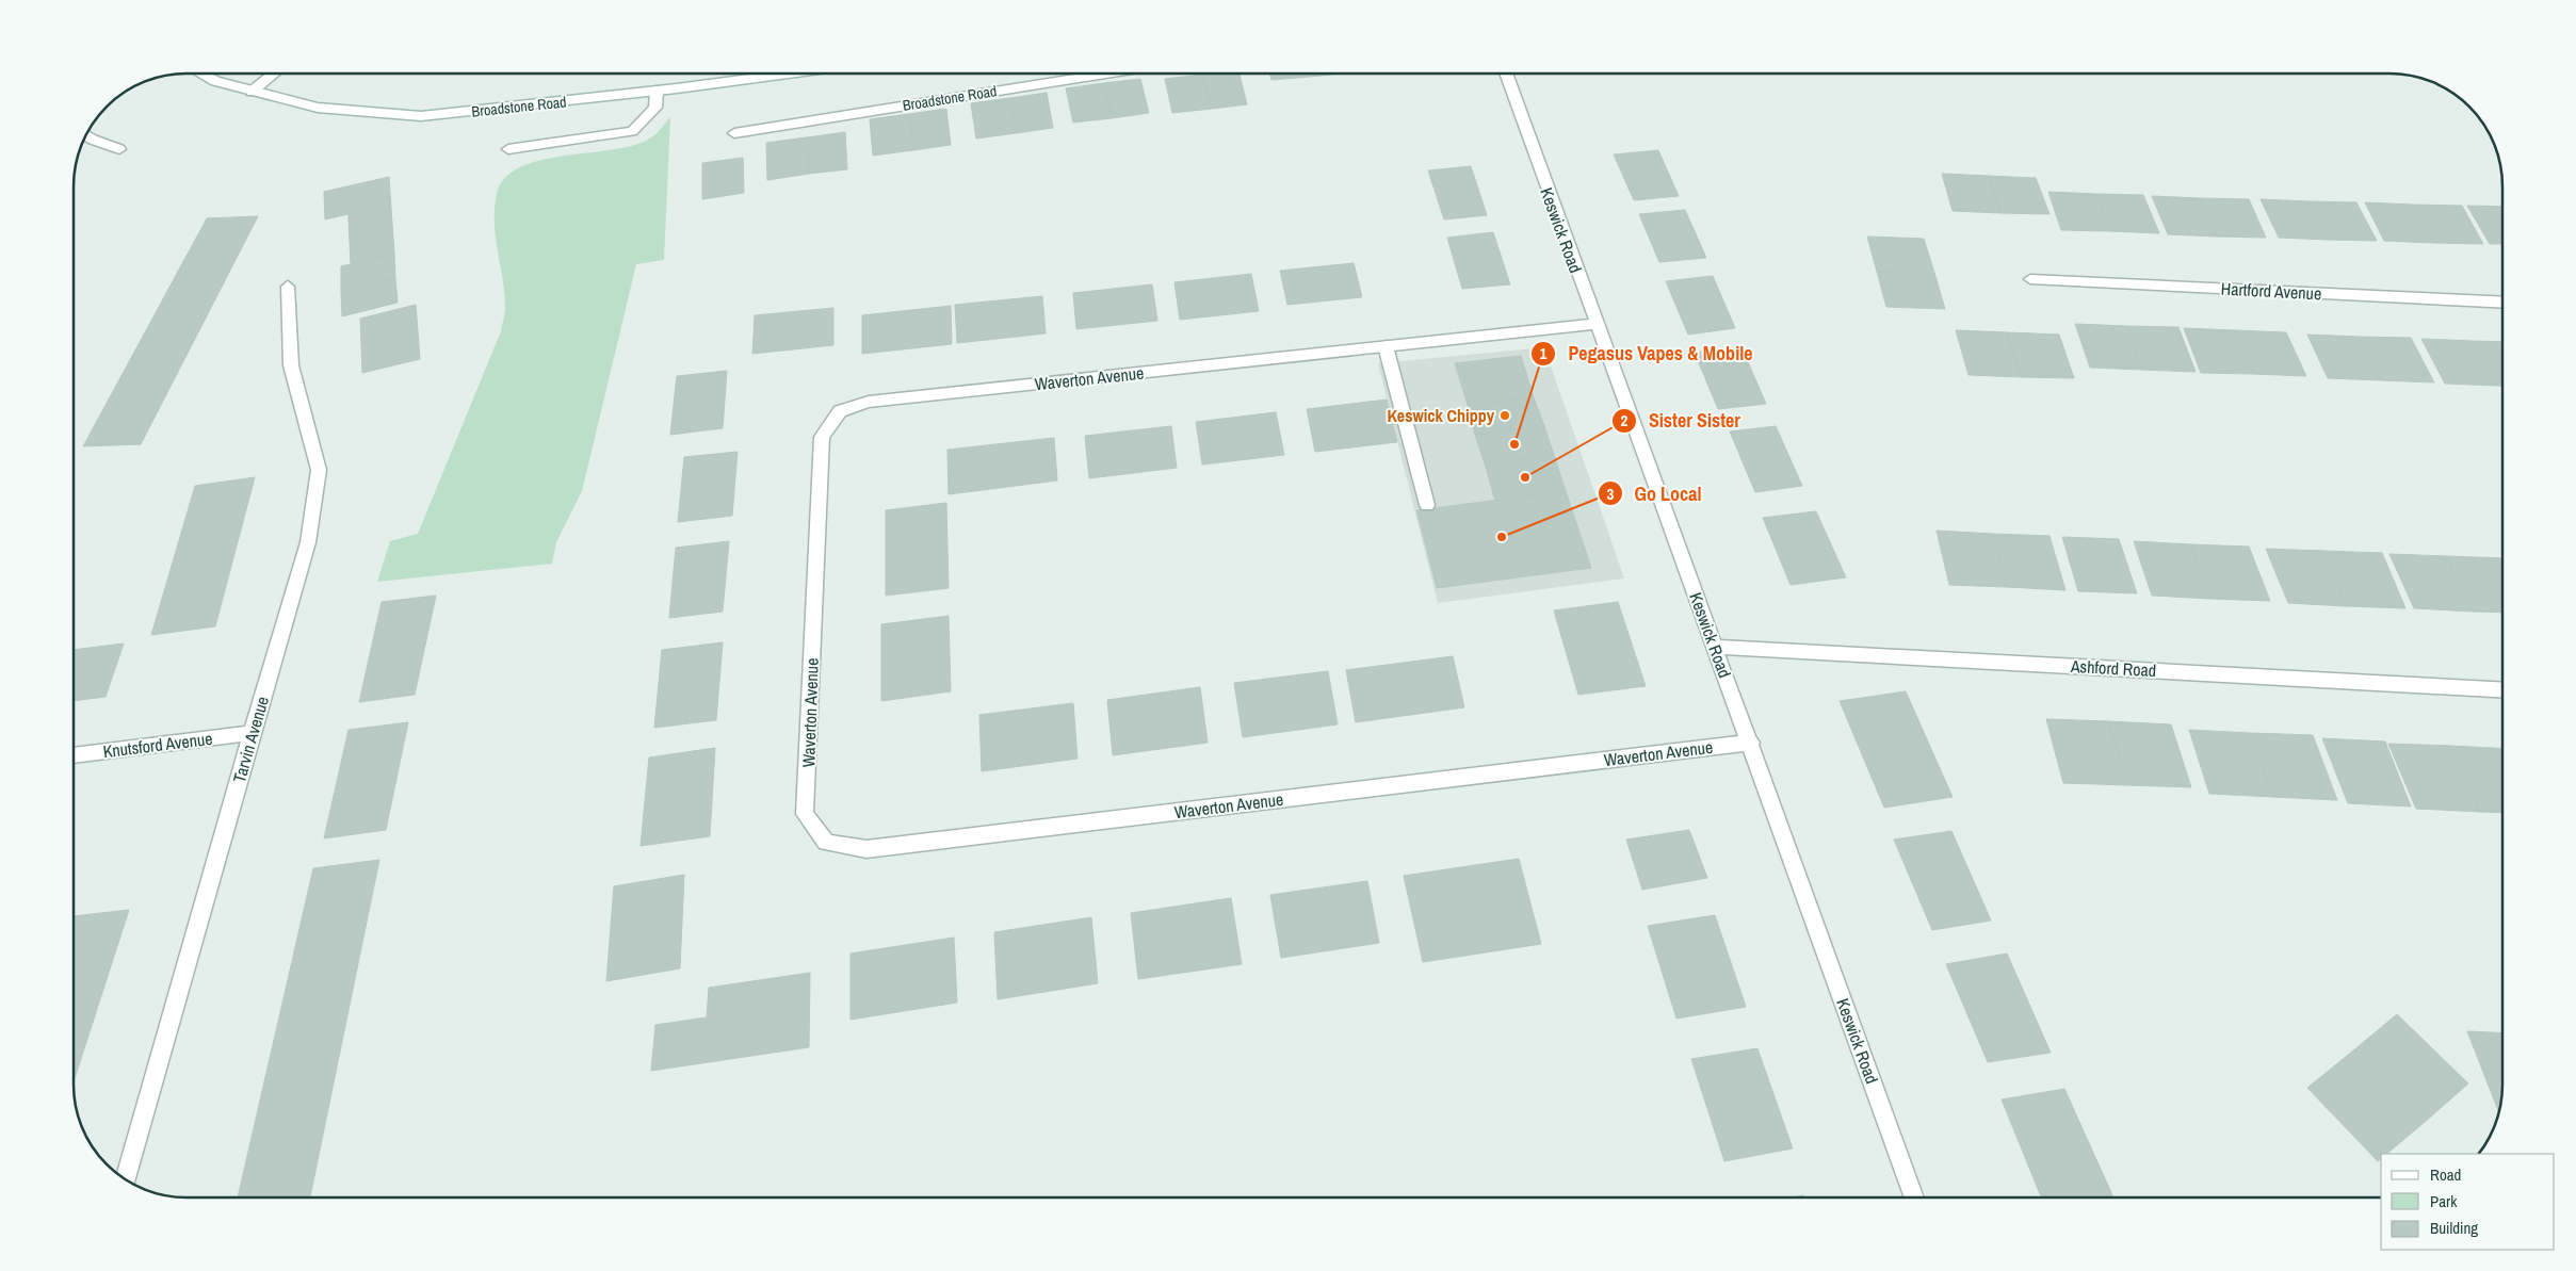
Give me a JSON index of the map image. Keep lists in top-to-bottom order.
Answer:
{
  "streets": {
    "street": [
      "Broadstone Road",
      "Keswick Road",
      "Hartford Avenue",
      "Waverton Avenue",
      "Ashford Road",
      "Tarvin Avenue",
      "Knutsford Avenue"
    ]
  },
  "crossings": [
    ["Keswick Road", "Waverton Avenue"],
    ["Keswick Road", "Ashford Road"],
    ["Tarvin Avenue", "Knutsford Avenue"]
  ],
  "places": [
    "Keswick Chippy",
    "Pegasus Vapes & Mobile",
    "Sister Sister",
    "Go Local"
  ],
  "legend": ["Road", "Park", "Building"]
}
